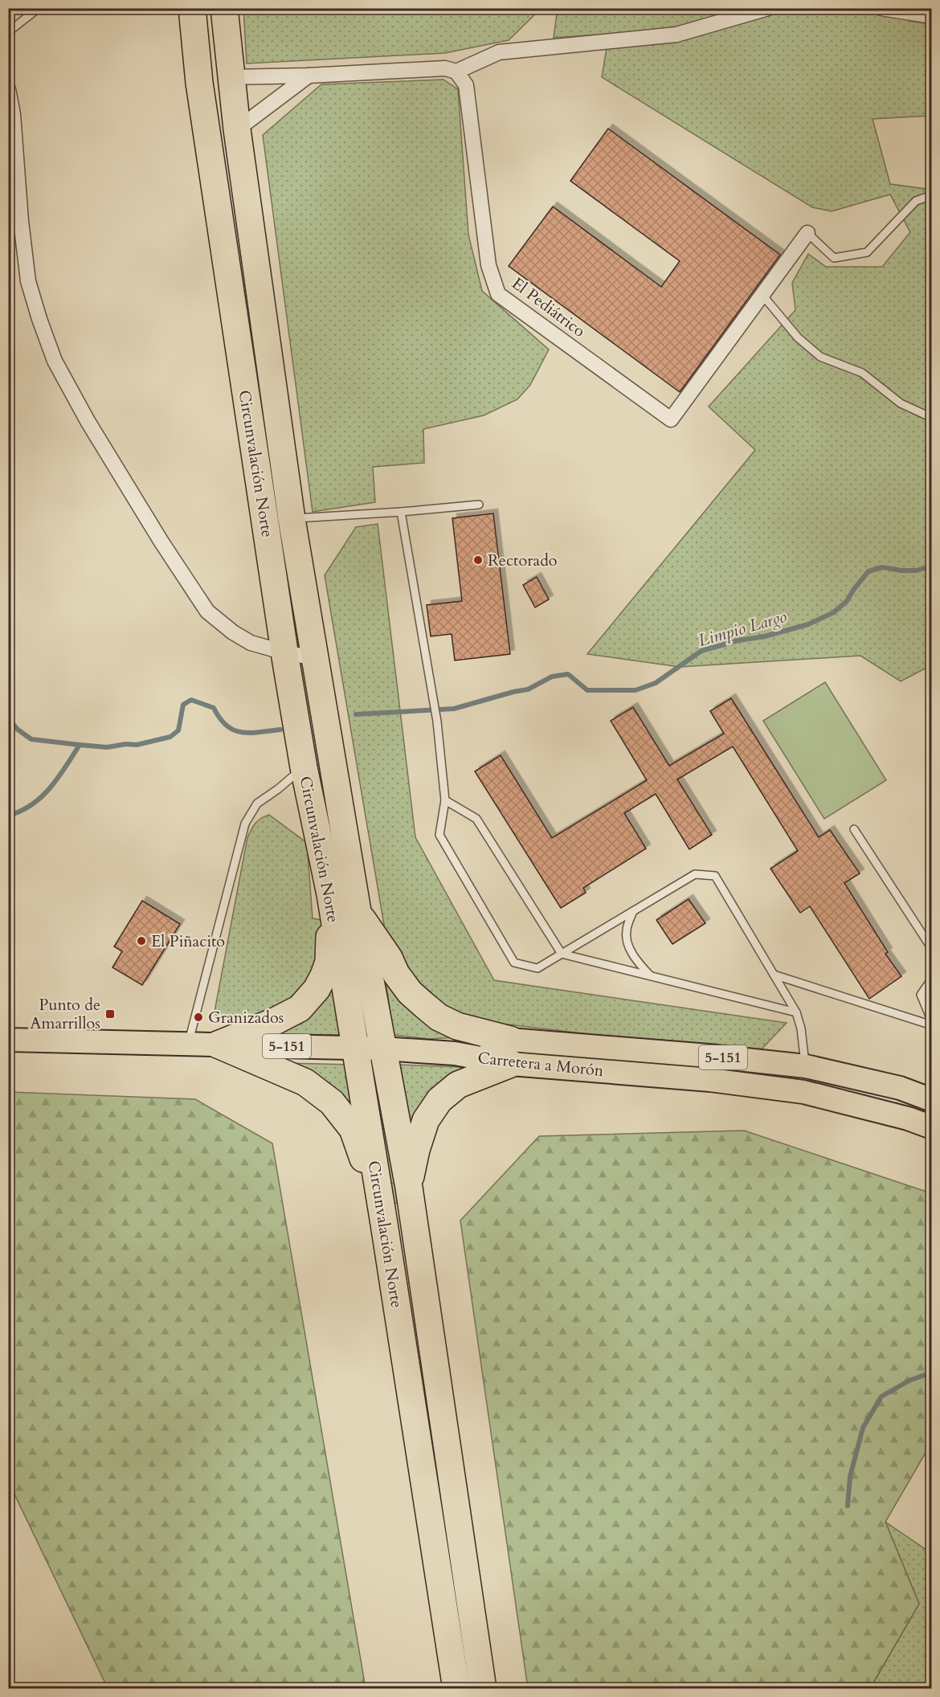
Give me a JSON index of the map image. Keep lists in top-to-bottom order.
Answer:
{
  "streets": {
    "highway": ["Circunvalación Norte"],
    "main road": ["5-151", "Carretera a Morón"],
    "street": ["El Pediátrico"]
  },
  "crossings": [
    ["Circunvalación Norte", "5-151"],
    ["Circunvalación Norte", "Carretera a Morón"],
    ["5-151", "Carretera a Morón"]
  ],
  "water": ["Limpio Largo"],
  "places": {
    "other": ["Rectorado", "El Piñacito", "Granizados"],
    "transit": ["Punto de Amarrillos"]
  }
}
